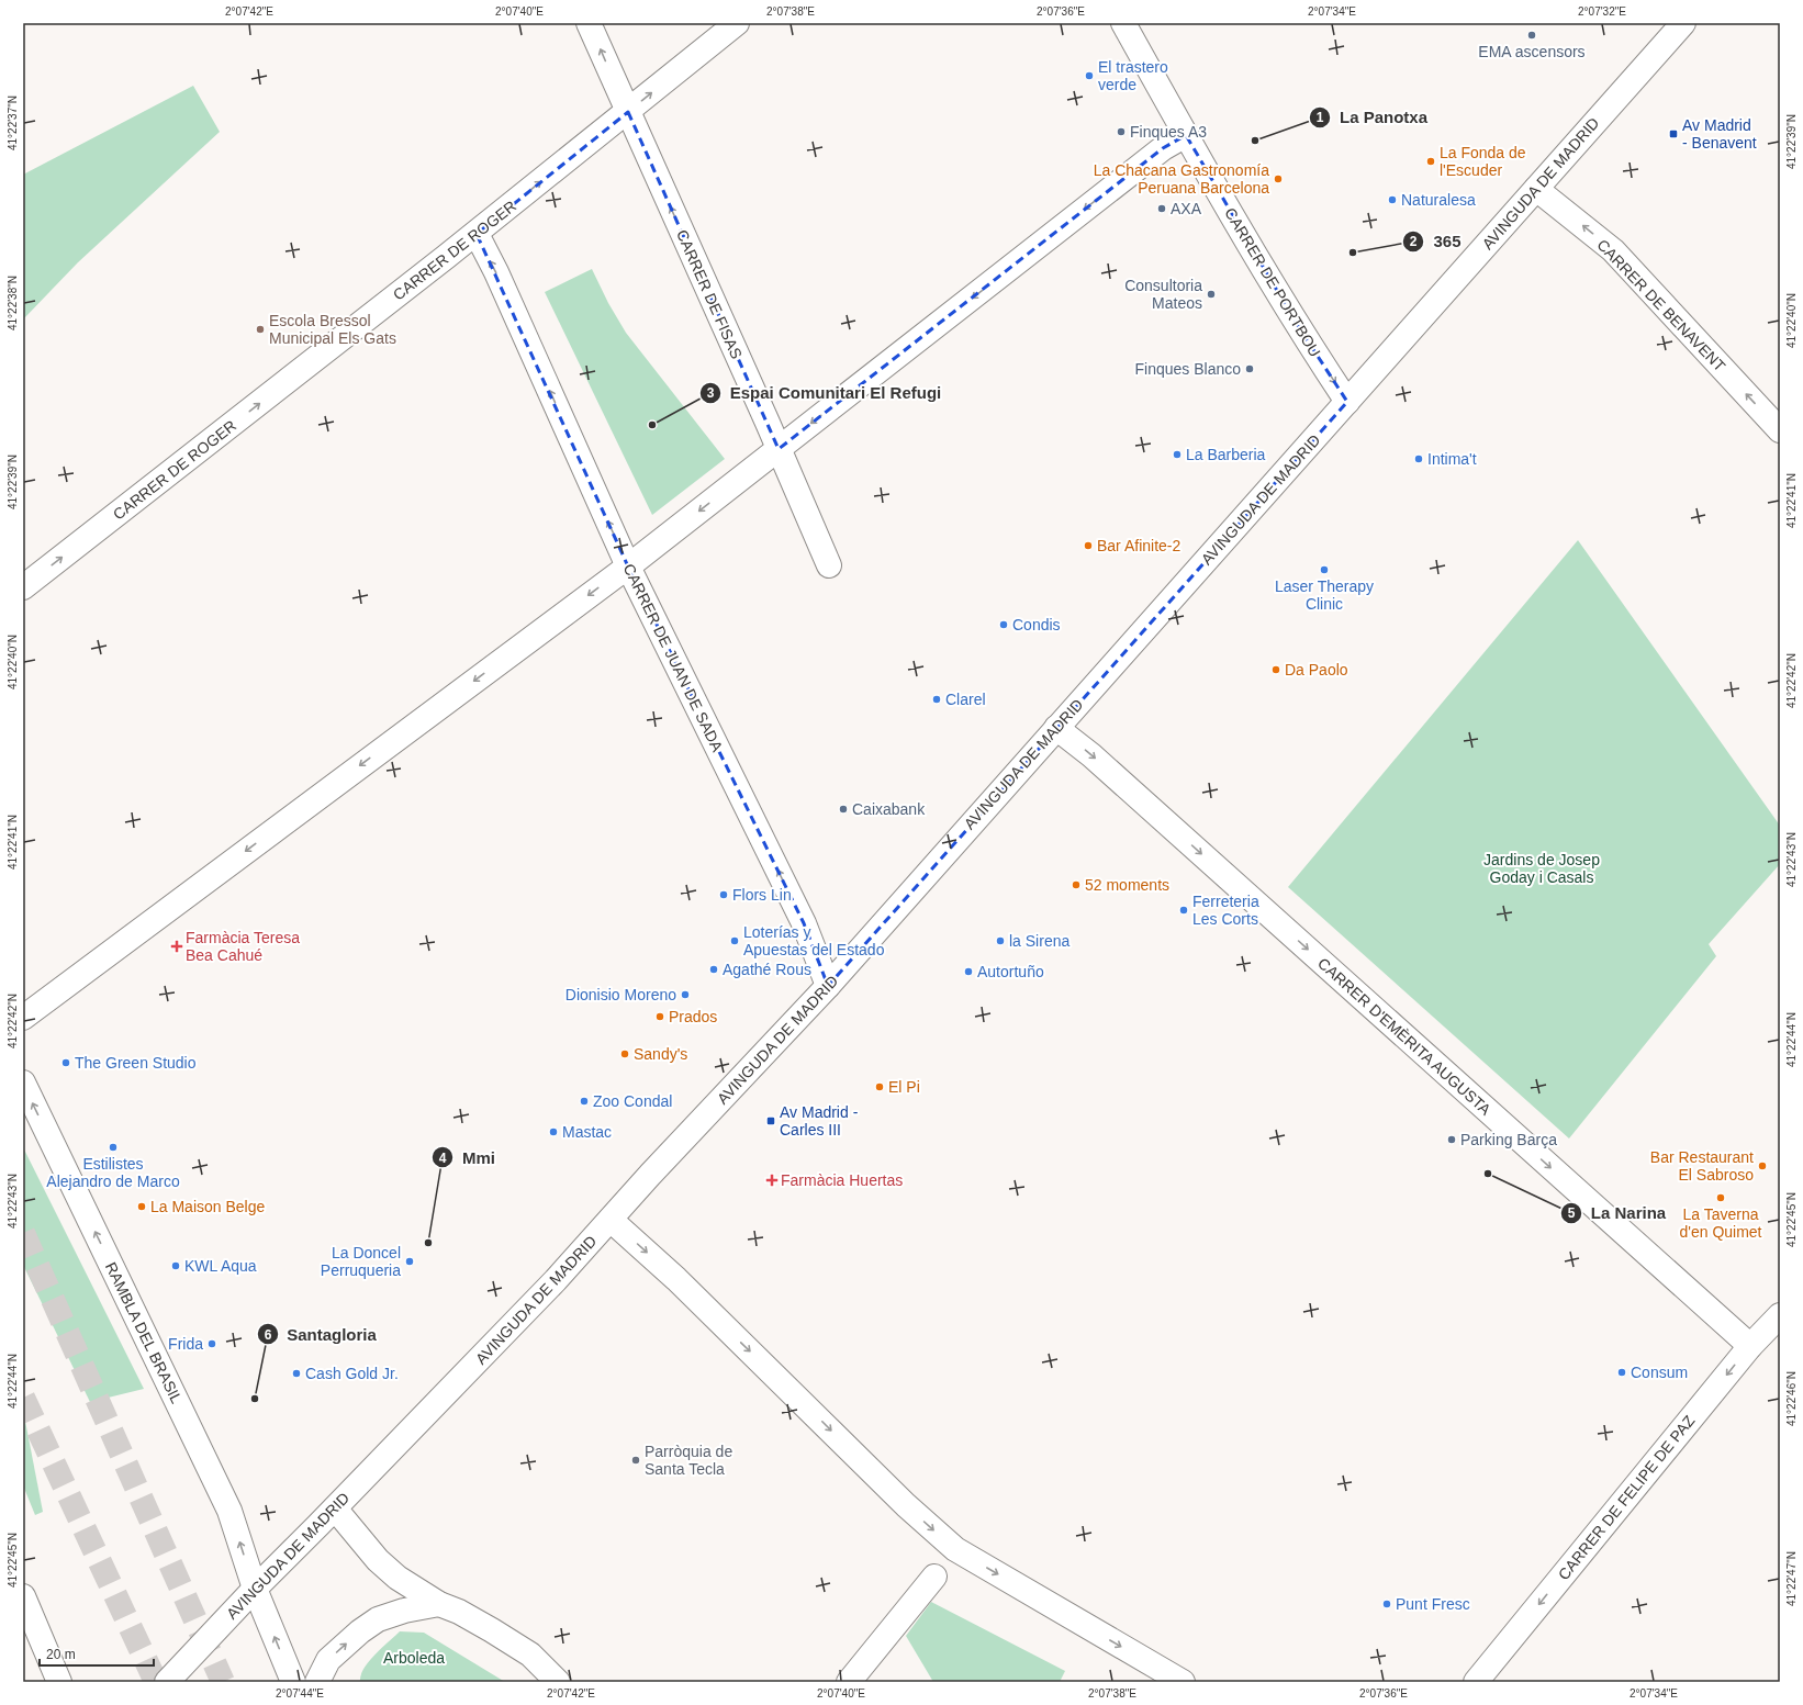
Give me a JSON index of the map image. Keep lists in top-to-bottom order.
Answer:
{
  "streets": {
    "street": [
      "AVINGUDA DE MADRID",
      "CARRER DE ROGER",
      "CARRER DE PORTBOU",
      "CARRER DE FISAS",
      "CARRER DE BENAVENT",
      "CARRER DE JUAN DE SADA",
      "CARRER D'EMÈRITA AUGUSTA",
      "RAMBLA DEL BRASIL",
      "CARRER DE FELIPE DE PAZ"
    ]
  },
  "crossings": [
    ["AVINGUDA DE MADRID", "CARRER DE PORTBOU"],
    ["AVINGUDA DE MADRID", "CARRER DE BENAVENT"],
    ["AVINGUDA DE MADRID", "CARRER DE JUAN DE SADA"],
    ["AVINGUDA DE MADRID", "CARRER D'EMÈRITA AUGUSTA"],
    ["AVINGUDA DE MADRID", "RAMBLA DEL BRASIL"],
    ["CARRER DE ROGER", "CARRER DE FISAS"],
    ["CARRER DE ROGER", "CARRER DE JUAN DE SADA"],
    ["CARRER D'EMÈRITA AUGUSTA", "CARRER DE FELIPE DE PAZ"]
  ],
  "one_way": [
    "CARRER DE ROGER",
    "CARRER DE PORTBOU",
    "CARRER DE FISAS",
    "CARRER DE BENAVENT",
    "CARRER DE JUAN DE SADA",
    "CARRER D'EMÈRITA AUGUSTA",
    "RAMBLA DEL BRASIL",
    "CARRER DE FELIPE DE PAZ"
  ],
  "parks": ["Jardins de Josep Goday i Casals", "Arboleda"],
  "places": {
    "other": [
      "EMA ascensors",
      "El trastero verde",
      "Finques A3",
      "La Panotxa",
      "La Fonda de l'Escuder",
      "La Chacana Gastronomía Peruana Barcelona",
      "Naturalesa",
      "AXA",
      "365",
      "Consultoria Mateos",
      "Escola Bressol Municipal Els Gats",
      "Finques Blanco",
      "Espai Comunitari El Refugi",
      "La Barberia",
      "Intima't",
      "Bar Afinite-2",
      "Laser Therapy Clinic",
      "Condis",
      "Da Paolo",
      "Clarel",
      "Caixabank",
      "52 moments",
      "Flors Lin",
      "Ferreteria Les Corts",
      "Loterías y Apuestas del Estado",
      "la Sirena",
      "Agathé Rous",
      "Autortuño",
      "Dionisio Moreno",
      "Prados",
      "Sandy's",
      "The Green Studio",
      "El Pi",
      "Zoo Condal",
      "Mastac",
      "Parking Barça",
      "Estilistes Alejandro de Marco",
      "Bar Restaurant El Sabroso",
      "La Narina",
      "La Taverna d'en Quimet",
      "La Maison Belge",
      "Mmi",
      "La Doncel Perruqueria",
      "KWL Aqua",
      "Frida",
      "Consum",
      "Cash Gold Jr.",
      "Santagloria",
      "Parròquia de Santa Tecla",
      "Punt Fresc"
    ],
    "transit": ["Av Madrid - Benavent", "Av Madrid - Carles III"],
    "health": ["Farmàcia Teresa Bea Cahué", "Farmàcia Huertas"]
  },
  "scale_bar": "20 m",
  "coordinates": [
    "2°07'42\"E",
    "2°07'40\"E",
    "2°07'38\"E",
    "2°07'36\"E",
    "2°07'34\"E",
    "2°07'32\"E",
    "41°22'37\"N",
    "41°22'39\"N",
    "41°22'38\"N",
    "41°22'40\"N",
    "41°22'41\"N",
    "41°22'42\"N",
    "41°22'43\"N",
    "41°22'44\"N",
    "41°22'45\"N",
    "41°22'46\"N",
    "41°22'47\"N",
    "2°07'44\"E"
  ]
}
